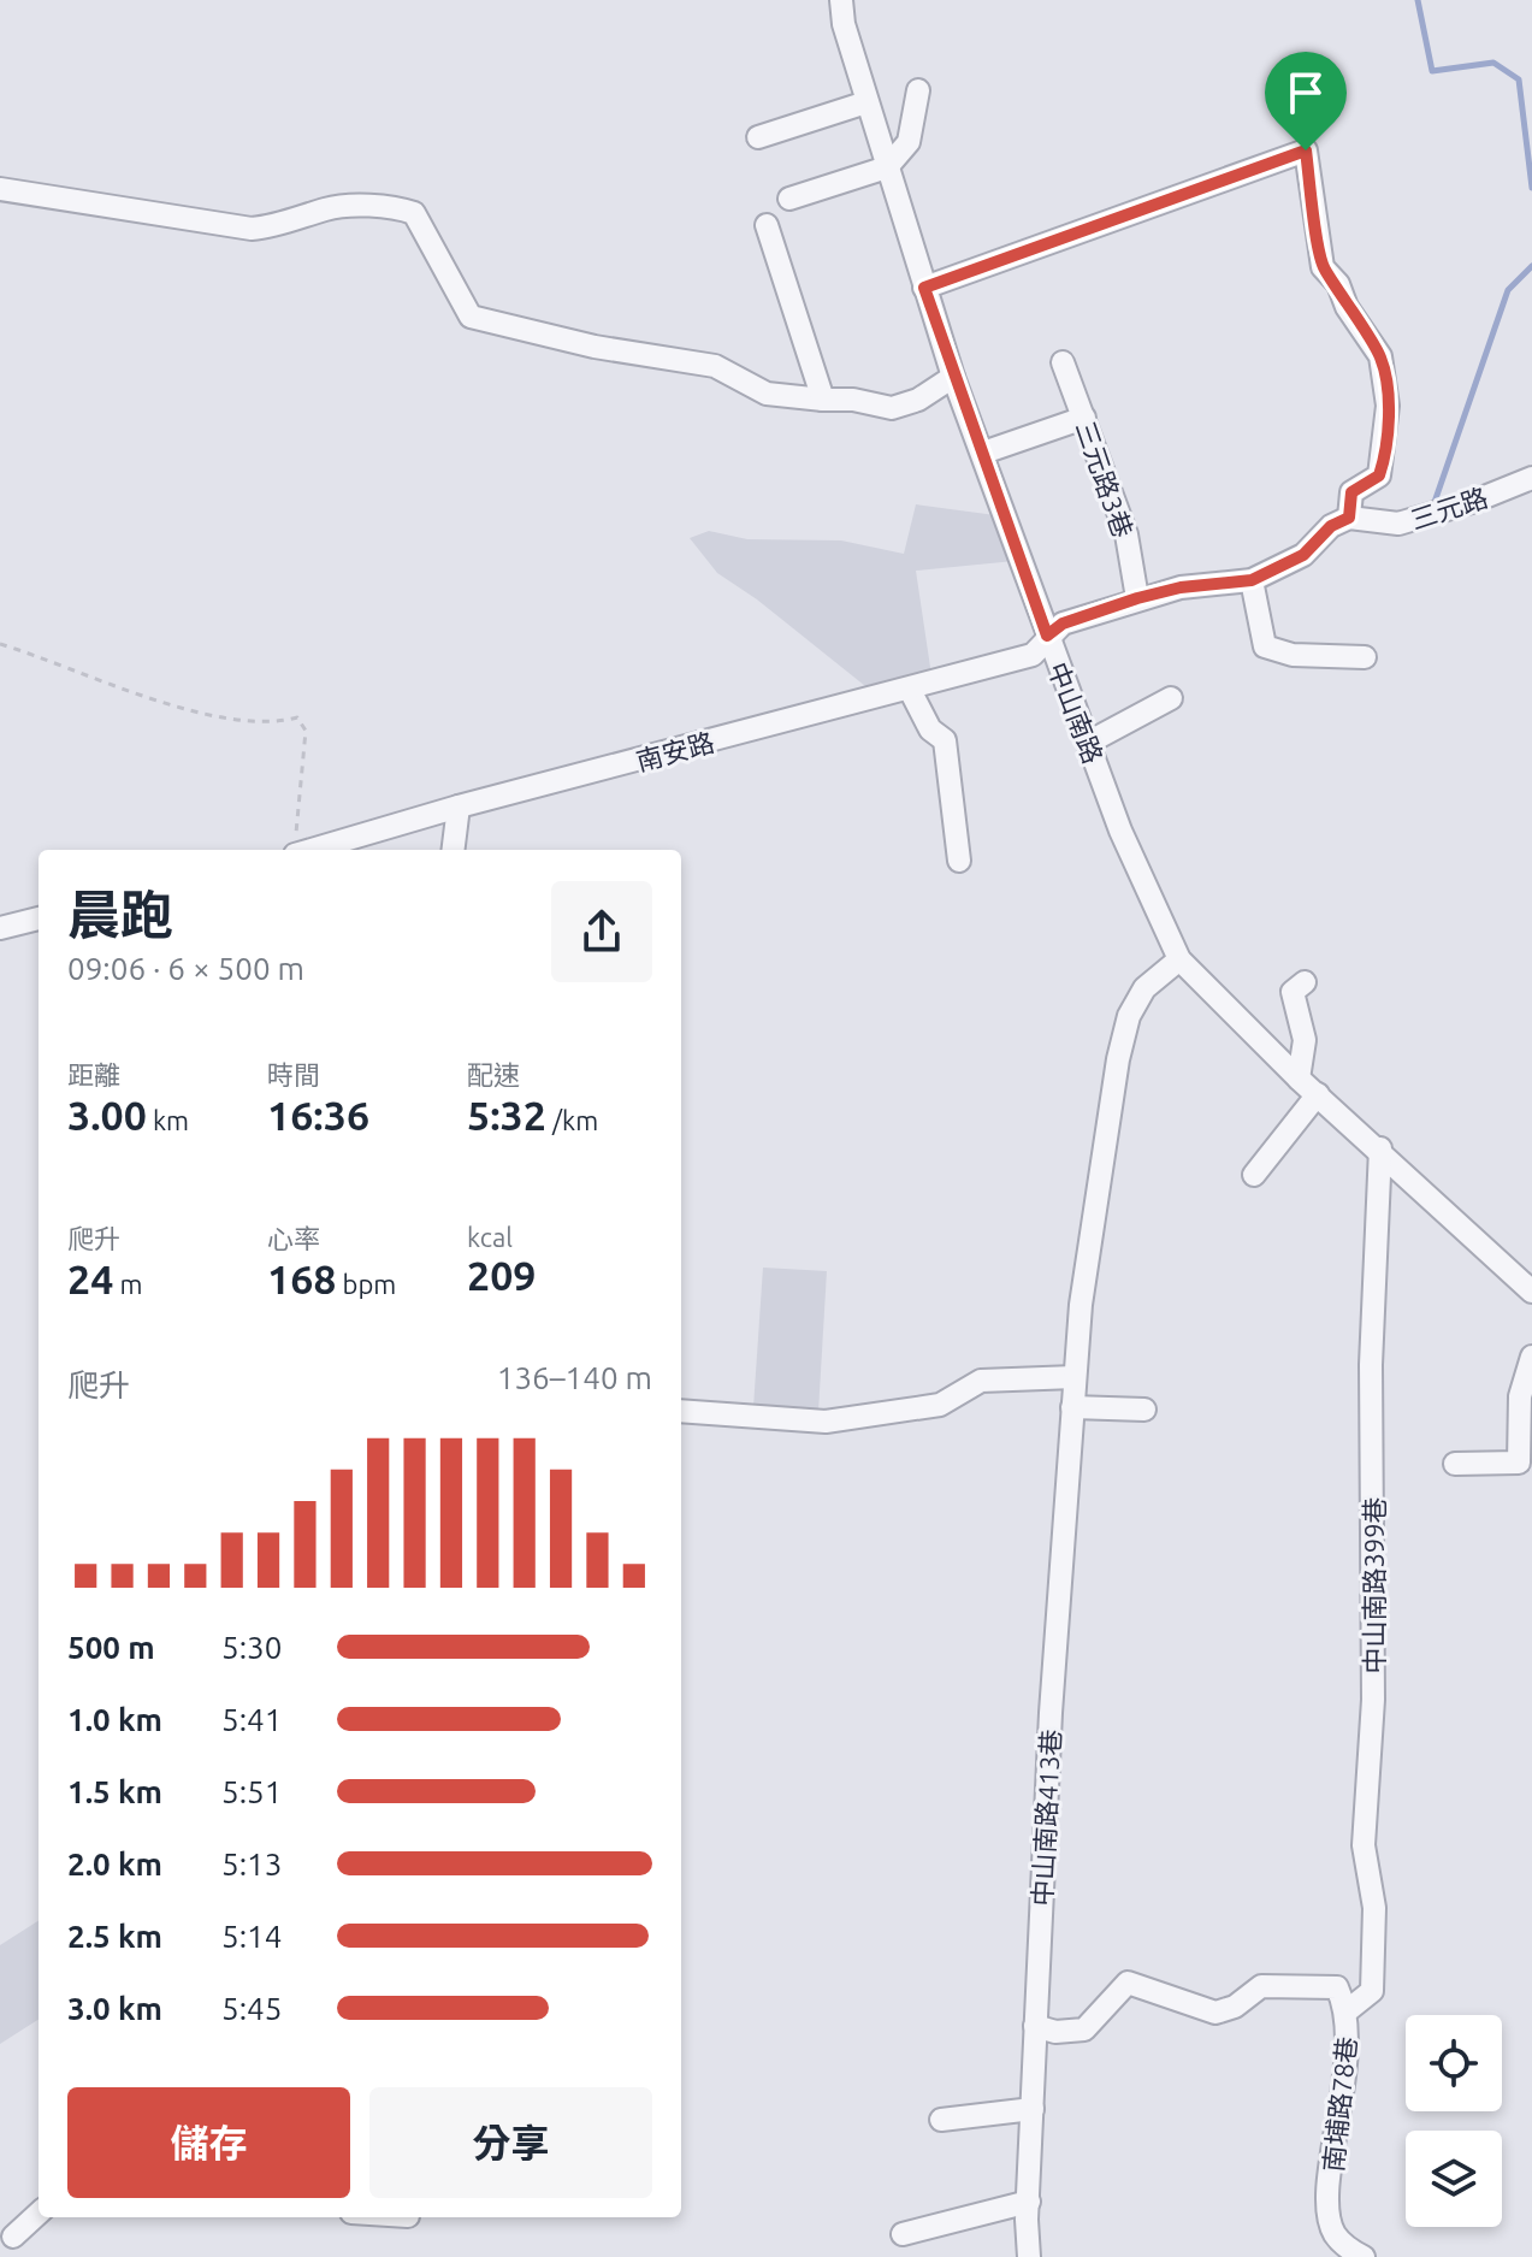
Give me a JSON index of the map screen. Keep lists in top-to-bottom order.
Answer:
{
  "streets": {
    "street": [
      "三元路3巷",
      "三元路",
      "中山南路",
      "南安路",
      "中山南路399巷",
      "中山南路413巷",
      "南埔路78巷"
    ]
  },
  "crossings": [
    ["中山南路", "南安路"],
    ["中山南路", "中山南路399巷"],
    ["中山南路", "中山南路413巷"],
    ["中山南路399巷", "南埔路78巷"],
    ["中山南路413巷", "南埔路78巷"]
  ],
  "page": {
    "heading": ["晨跑", "09:06 · 6 × 500 m"],
    "stats": [
      ["距離", "3.00 km"],
      ["時間", "16:36"],
      ["配速", "5:32 /km"],
      ["爬升", "24 m"],
      ["心率", "168 bpm"],
      ["kcal", "209"]
    ],
    "chart": ["爬升", "136–140 m"],
    "list": [
      {
        "name": "500 m",
        "note": "5:30"
      },
      {
        "name": "1.0 km",
        "note": "5:41"
      },
      {
        "name": "1.5 km",
        "note": "5:51"
      },
      {
        "name": "2.0 km",
        "note": "5:13"
      },
      {
        "name": "2.5 km",
        "note": "5:14"
      },
      {
        "name": "3.0 km",
        "note": "5:45"
      }
    ],
    "buttons": ["儲存", "分享"]
  }
}
